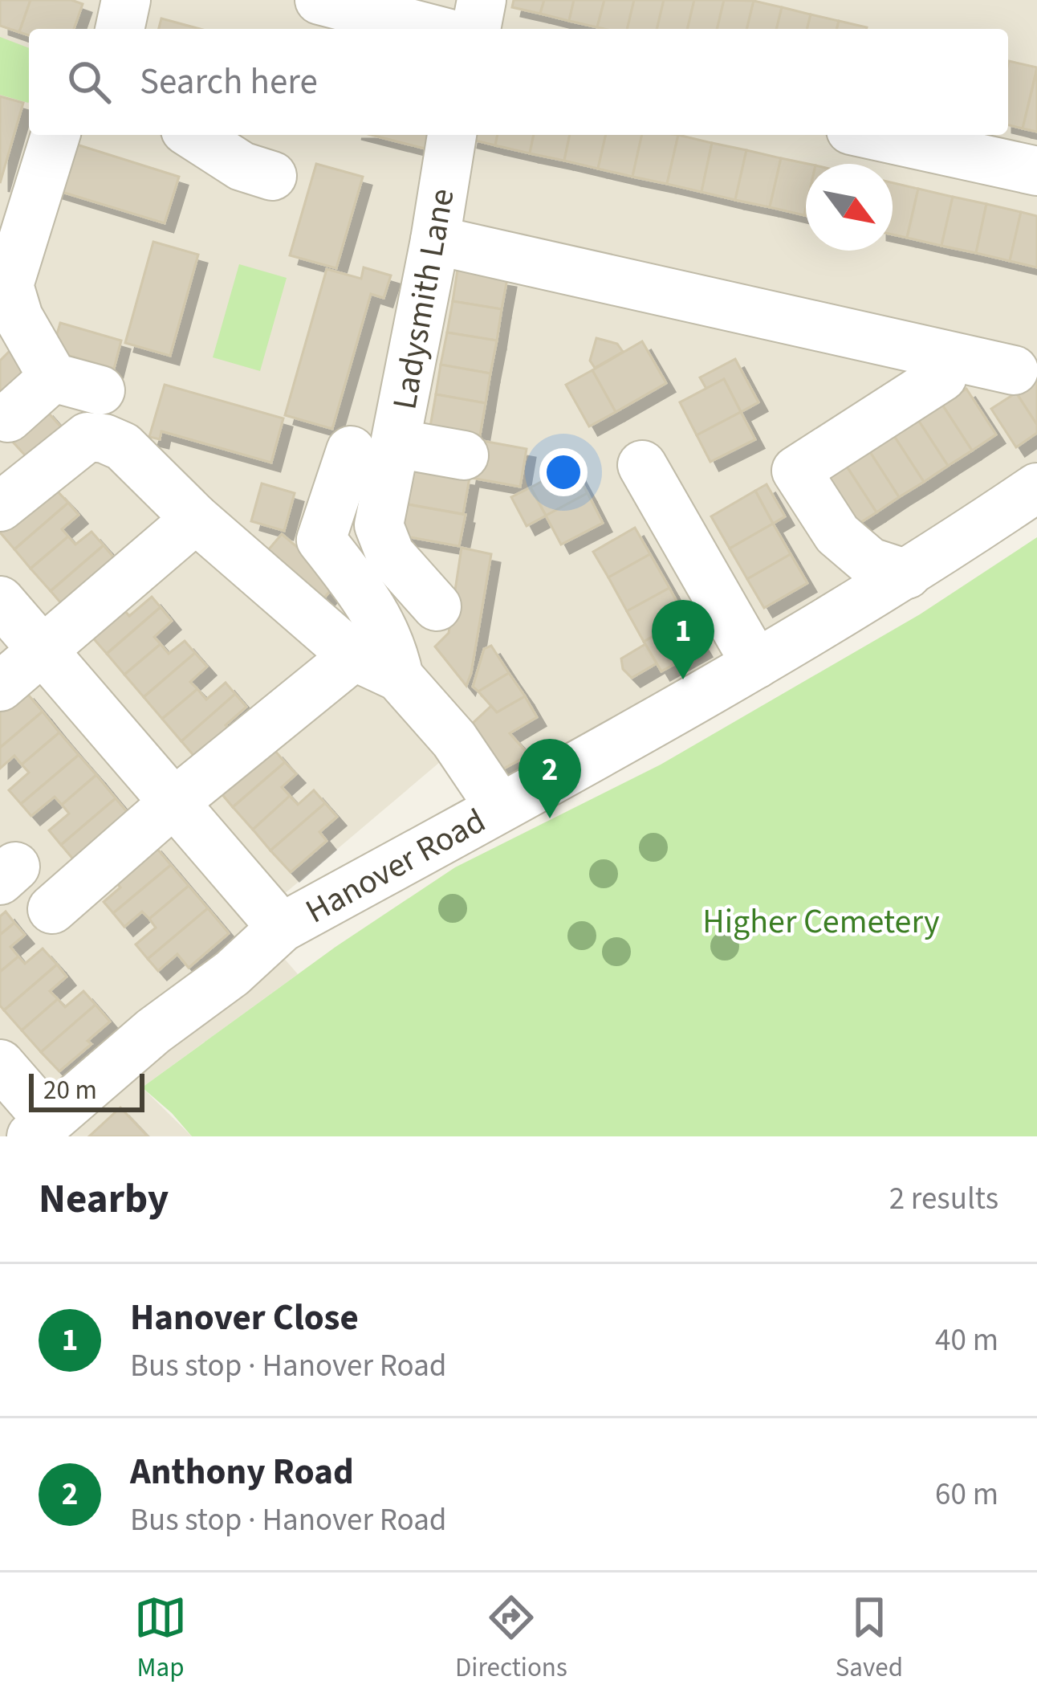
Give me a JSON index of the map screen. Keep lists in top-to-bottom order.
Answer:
{
  "streets": {
    "street": ["Ladysmith Lane", "Hanover Road"]
  },
  "parks": ["Higher Cemetery"],
  "scale_bar": "20 m",
  "north": "bottom right",
  "page": {
    "search": "Search here",
    "pins": ["1", "2"],
    "scale": "20 m",
    "heading": ["Nearby", "2 results"],
    "list": [
      {
        "mark": "1",
        "name": "Hanover Close",
        "note": "Bus stop · Hanover Road",
        "value": "40 m"
      },
      {
        "mark": "2",
        "name": "Anthony Road",
        "note": "Bus stop · Hanover Road",
        "value": "60 m"
      }
    ],
    "nav": ["Map", "Directions", "Saved"]
  }
}
